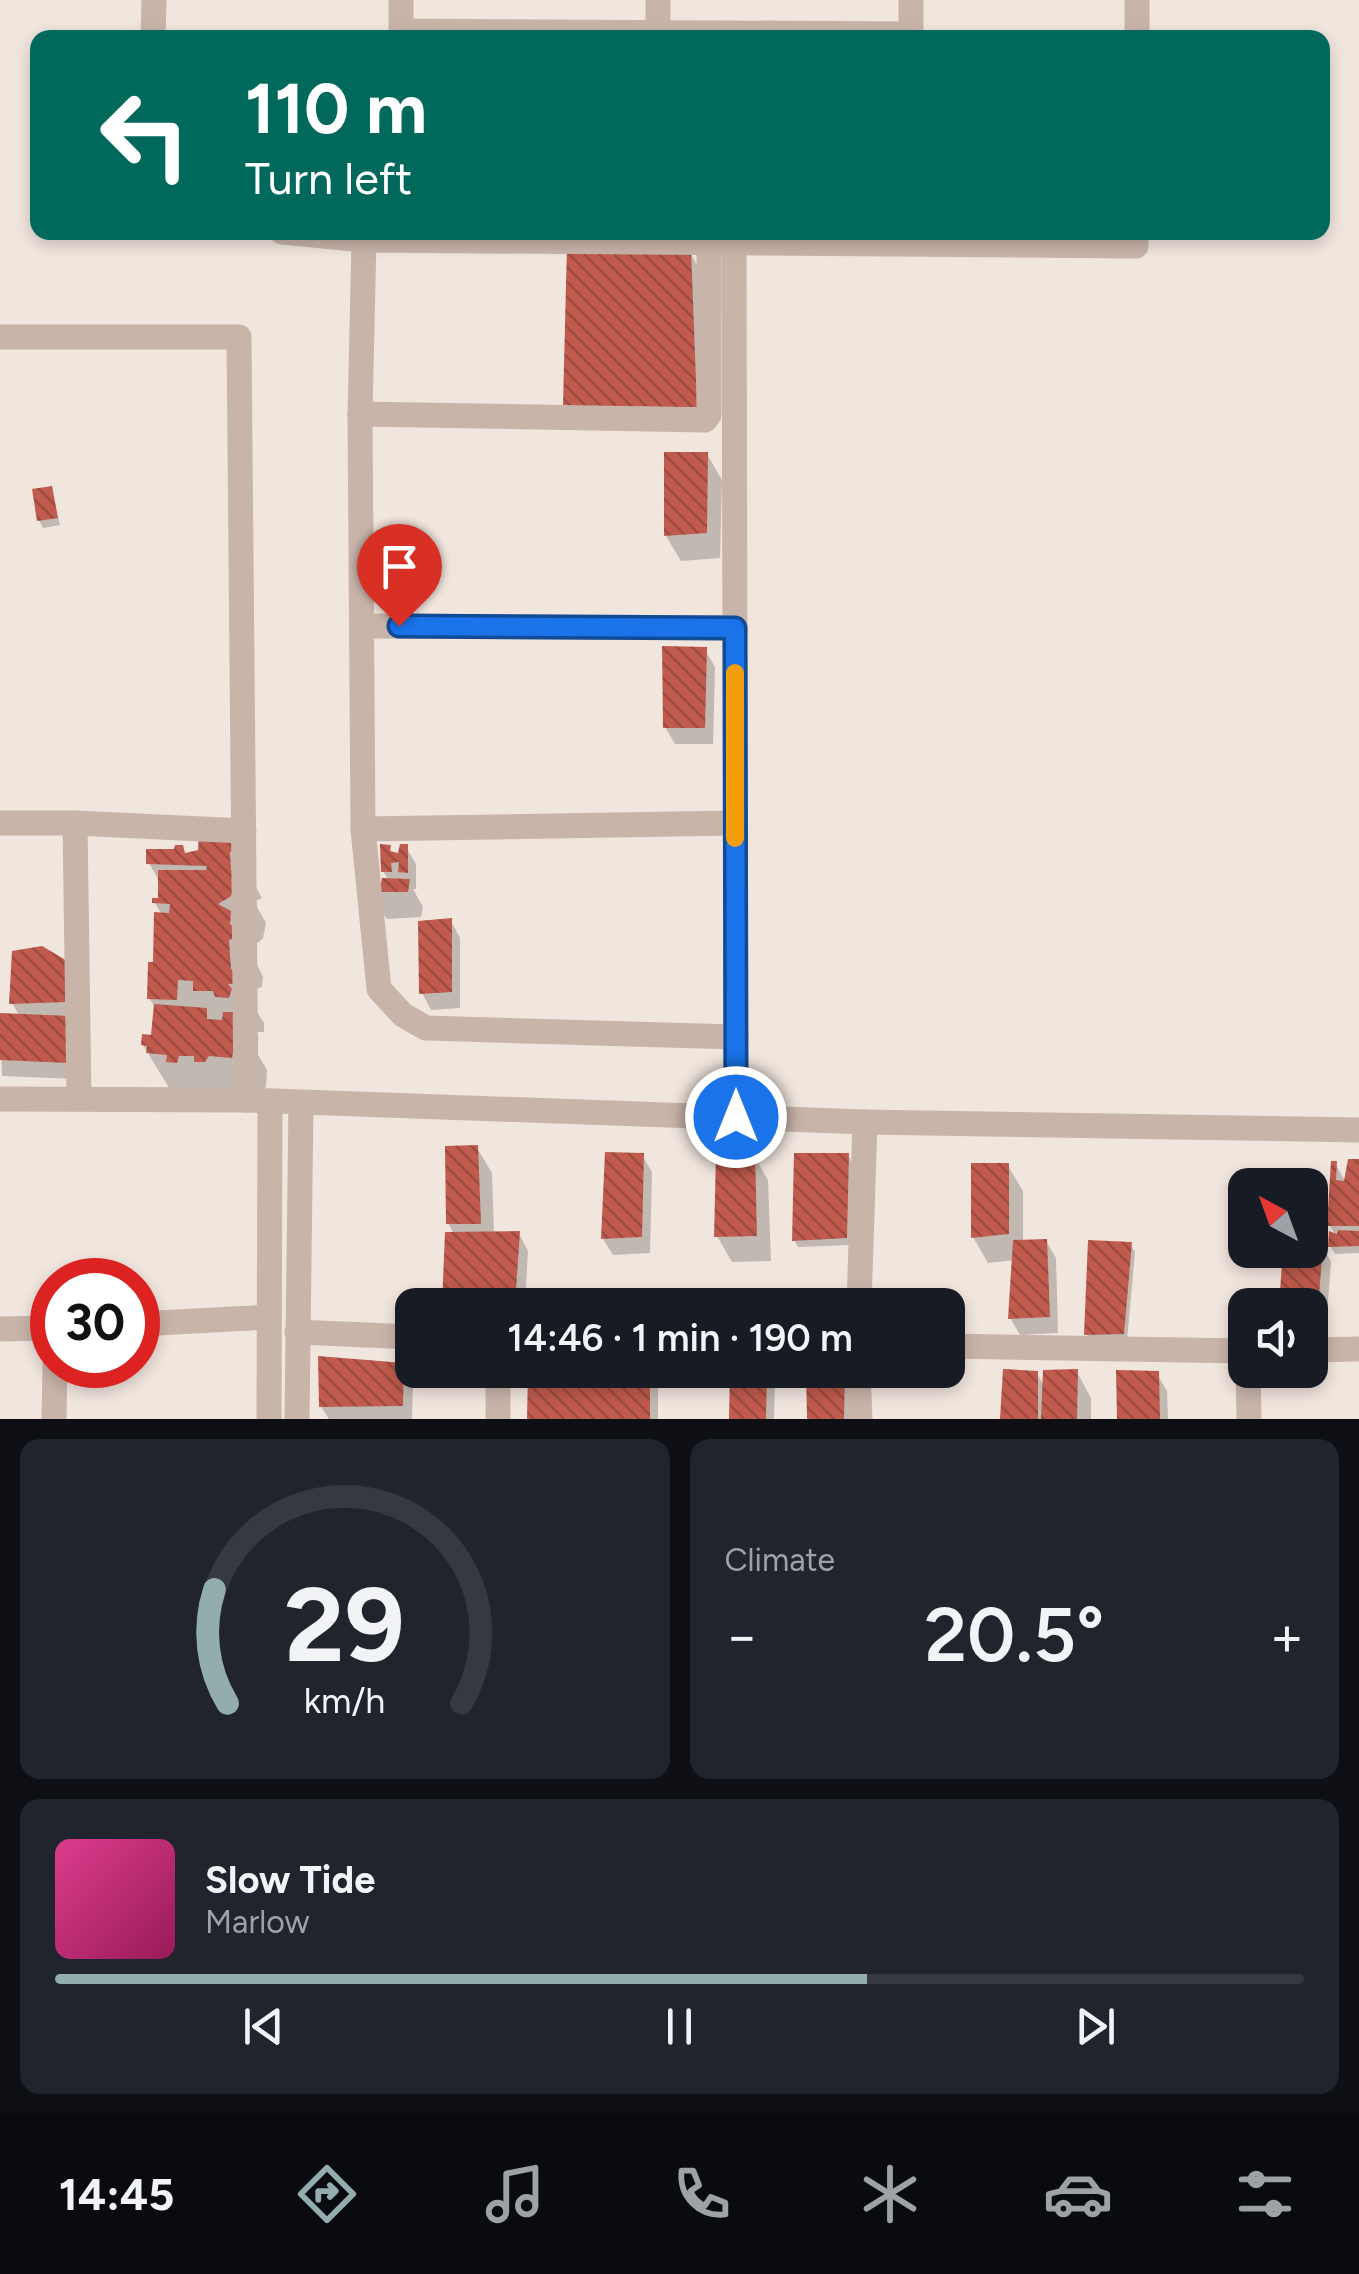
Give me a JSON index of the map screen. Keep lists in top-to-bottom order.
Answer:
{
  "north": "top left",
  "page": {
    "turn": ["110 m", "Turn left"],
    "limit": "30",
    "trip": "14:46 · 1 min · 190 m",
    "tile": "Climate",
    "heat": ["−", "20.5°", "+"],
    "song": ["Slow Tide", "Marlow"],
    "tabs": "14:45",
    "gauge": ["29", "km/h"]
  }
}
